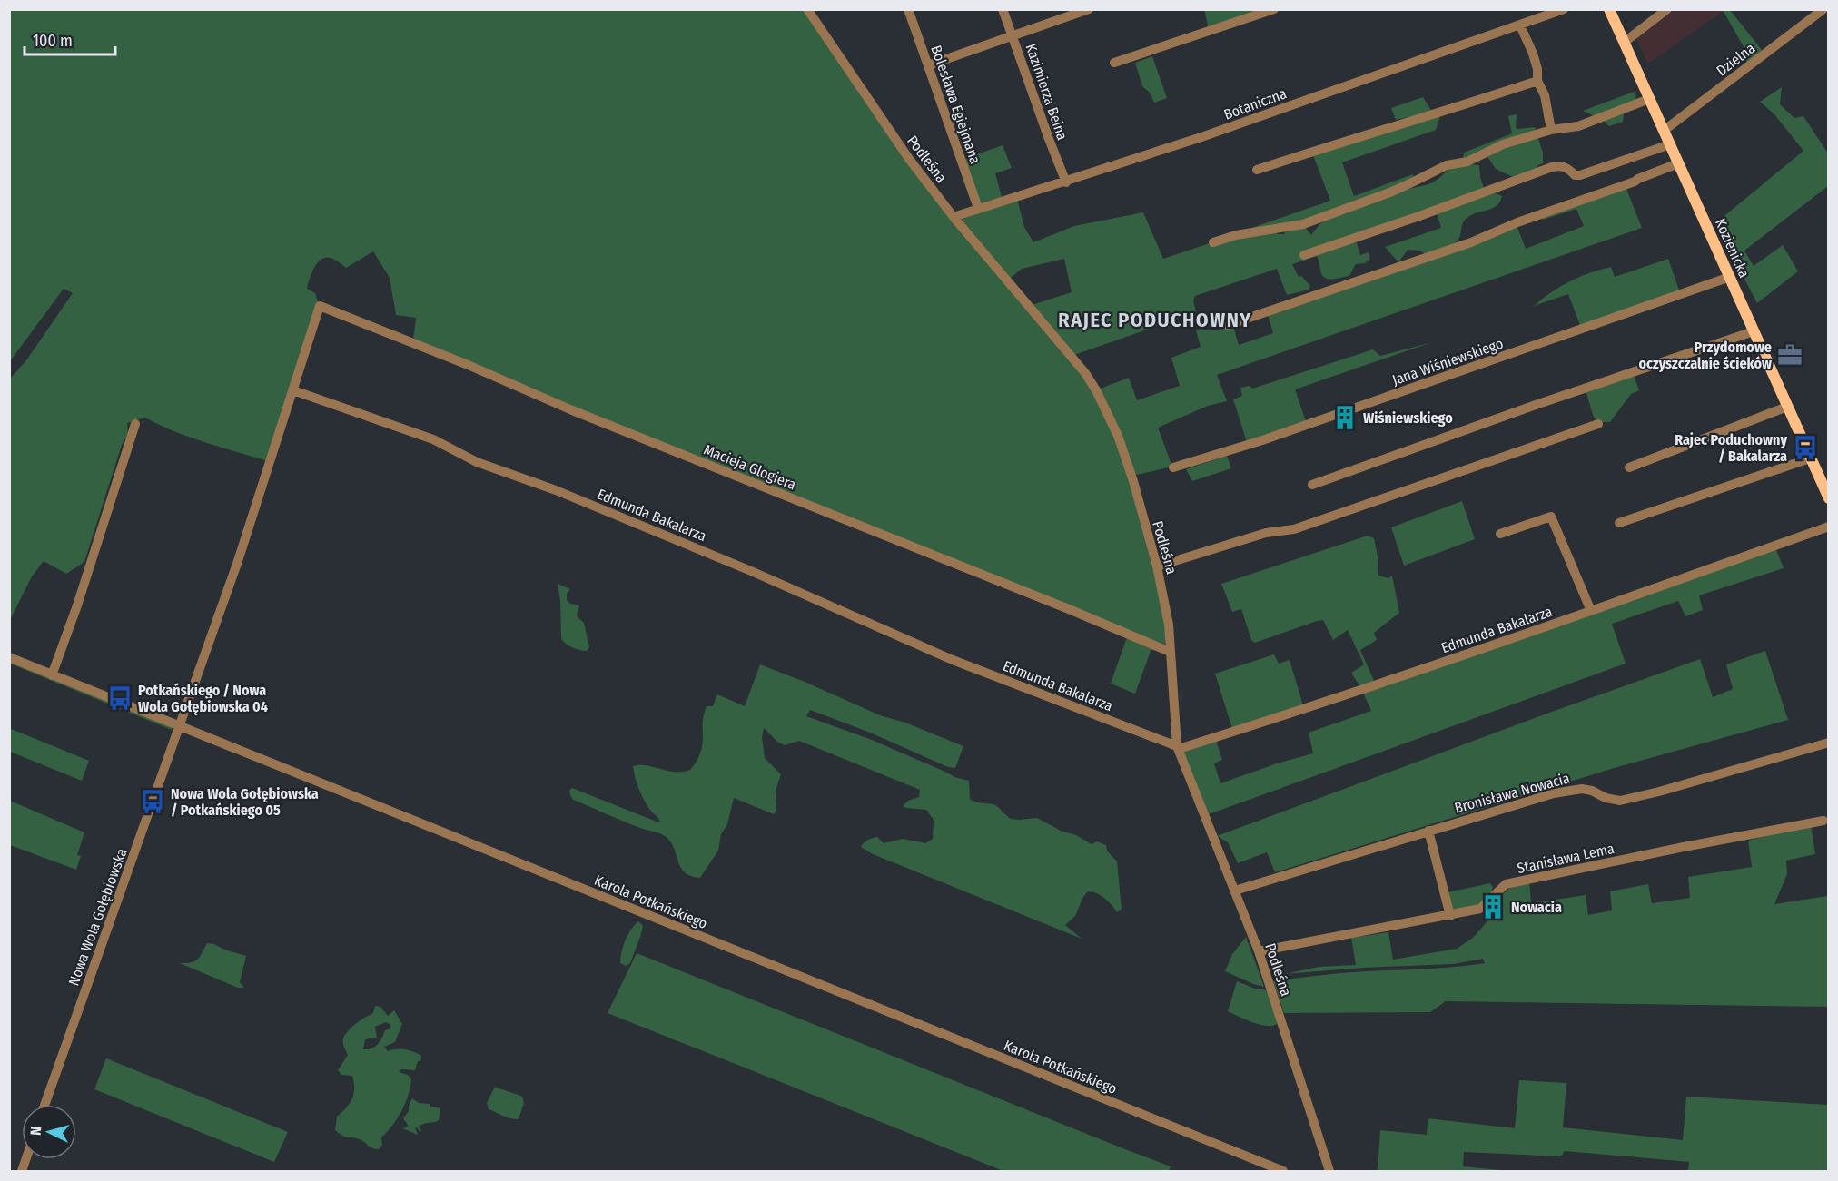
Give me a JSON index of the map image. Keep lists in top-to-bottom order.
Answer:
{
  "streets": {
    "main road": ["Kozienicka"],
    "street": [
      "Dzielna",
      "Kazimierza Beina",
      "Botaniczna",
      "Bolesława Egiejmana",
      "Podleśna",
      "Jana Wiśniewskiego",
      "Macieja Glogiera",
      "Edmunda Bakalarza",
      "Bronisława Nowacia",
      "Stanisława Lema",
      "Karola Potkańskiego",
      "Nowa Wola Gołębiowska"
    ]
  },
  "crossings": [
    ["Dzielna", "Kozienicka"],
    ["Kazimierza Beina", "Botaniczna"],
    ["Botaniczna", "Bolesława Egiejmana"],
    ["Botaniczna", "Podleśna"],
    ["Podleśna", "Macieja Glogiera"],
    ["Podleśna", "Edmunda Bakalarza"],
    ["Podleśna", "Bronisława Nowacia"],
    ["Podleśna", "Stanisława Lema"],
    ["Kozienicka", "Jana Wiśniewskiego"],
    ["Macieja Glogiera", "Nowa Wola Gołębiowska"],
    ["Edmunda Bakalarza", "Nowa Wola Gołębiowska"],
    ["Karola Potkańskiego", "Nowa Wola Gołębiowska"]
  ],
  "districts": ["RAJEC PODUCHOWNY"],
  "places": {
    "office": ["Przydomowe oczyszczalnie ścieków"],
    "building": ["Wiśniewskiego", "Nowacia"],
    "bus stop": ["Rajec Poduchowny / Bakalarza", "Potkańskiego / Nowa Wola Gołębiowska 04", "Nowa Wola Gołębiowska / Potkańskiego 05"]
  },
  "scale_bar": "100 m",
  "north": "left"
}
